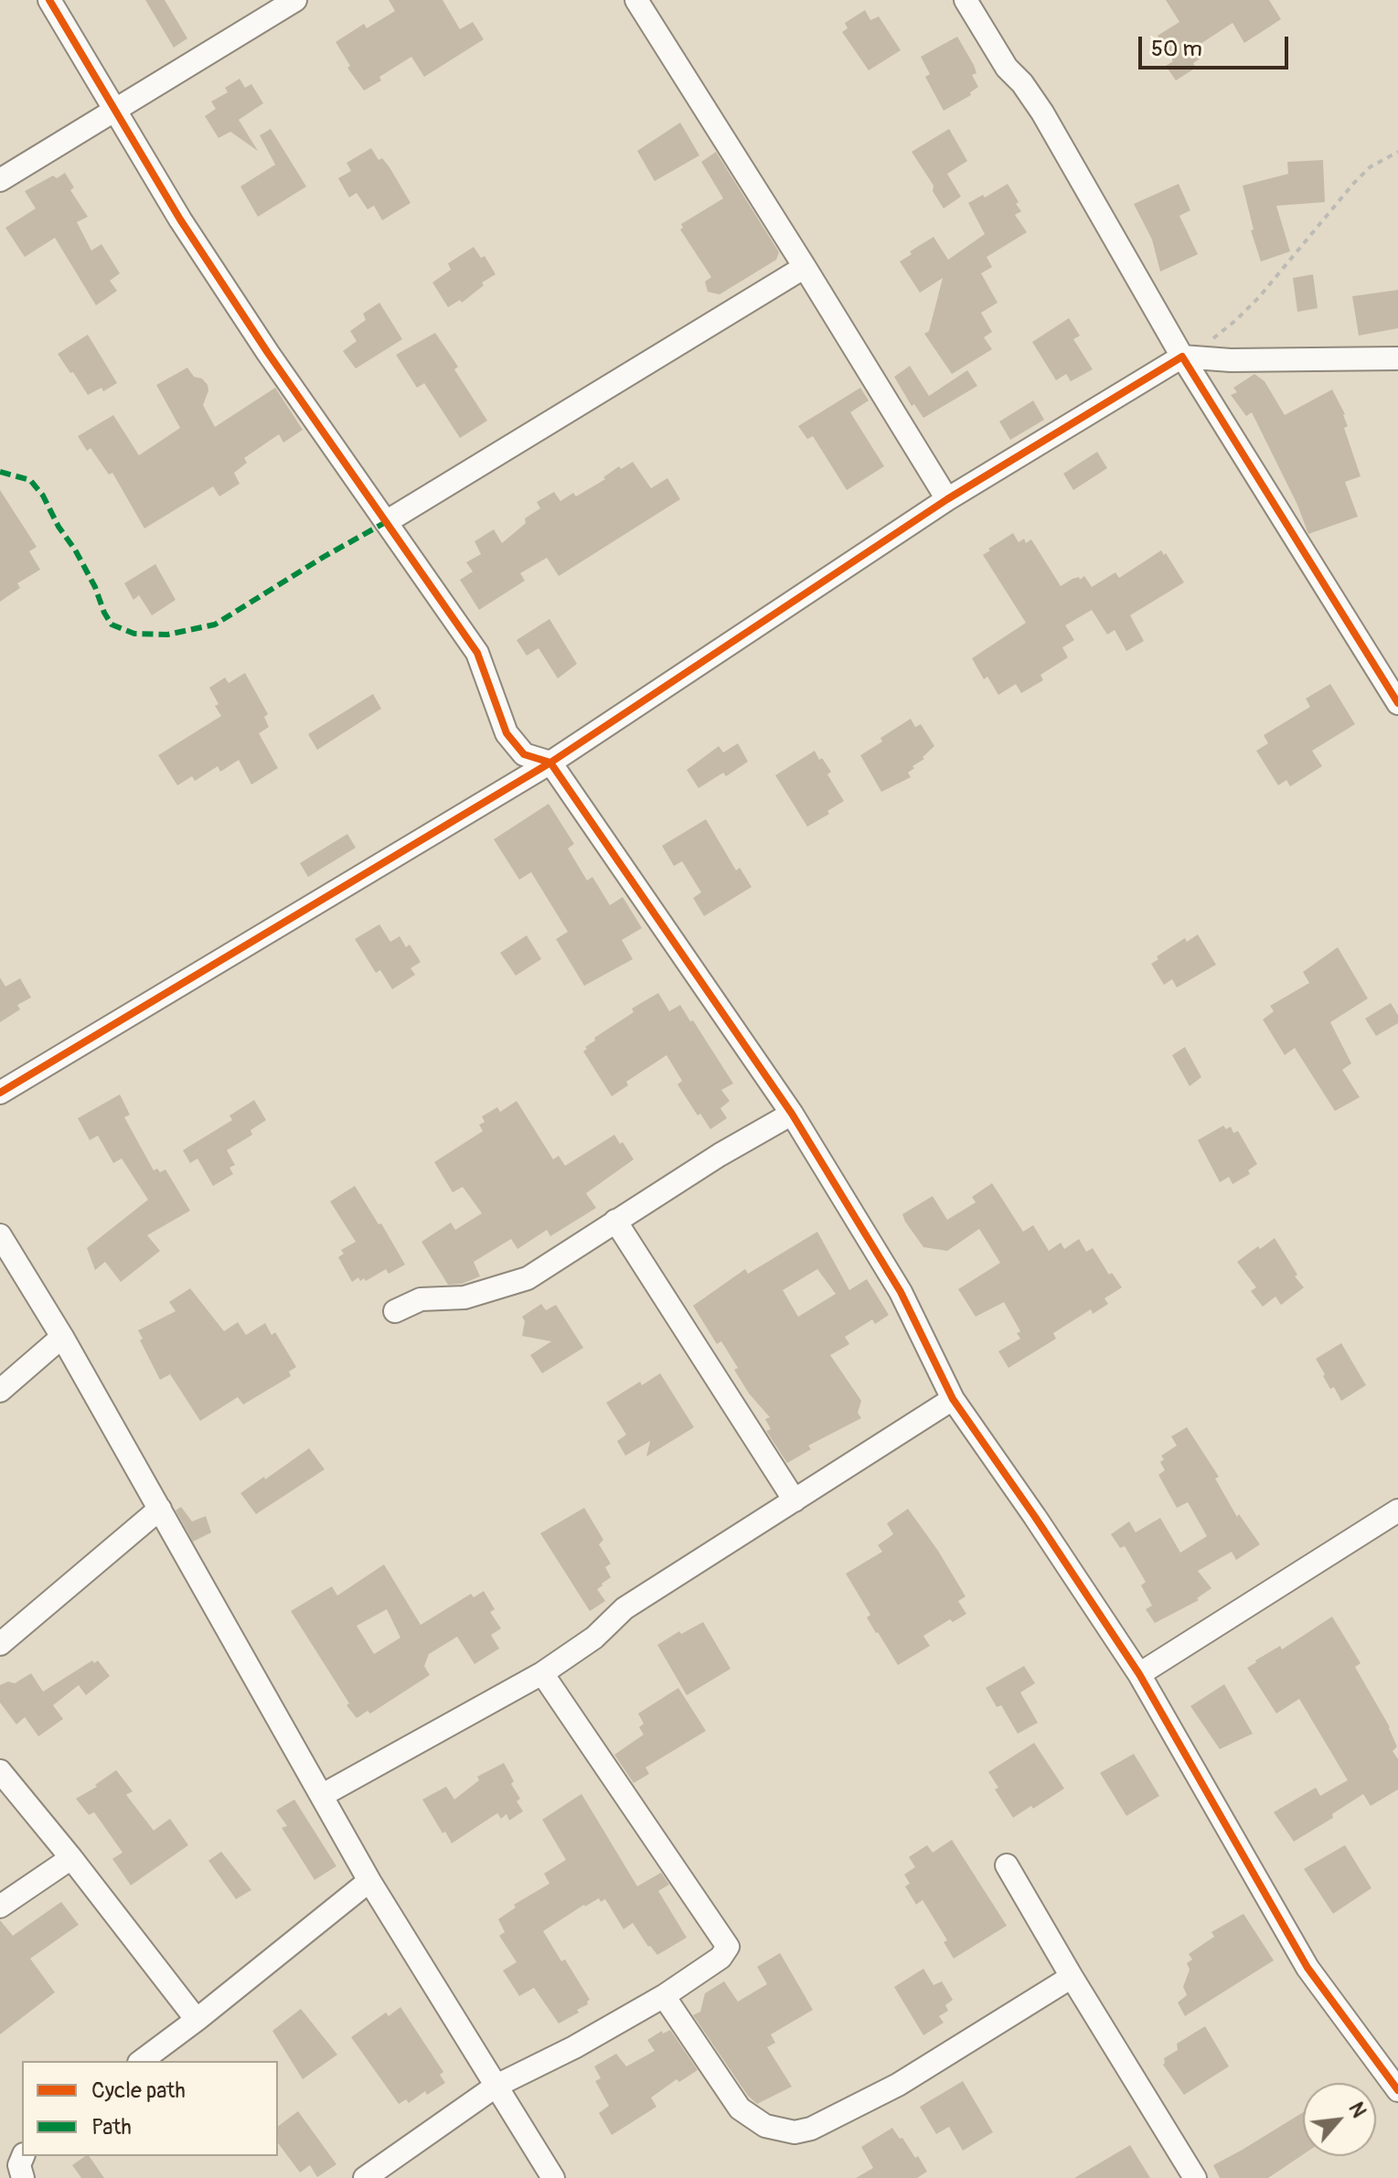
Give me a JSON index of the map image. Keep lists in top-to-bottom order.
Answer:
{
  "legend": ["Cycle path", "Path"],
  "scale_bar": "50 m",
  "north": "top right"
}
